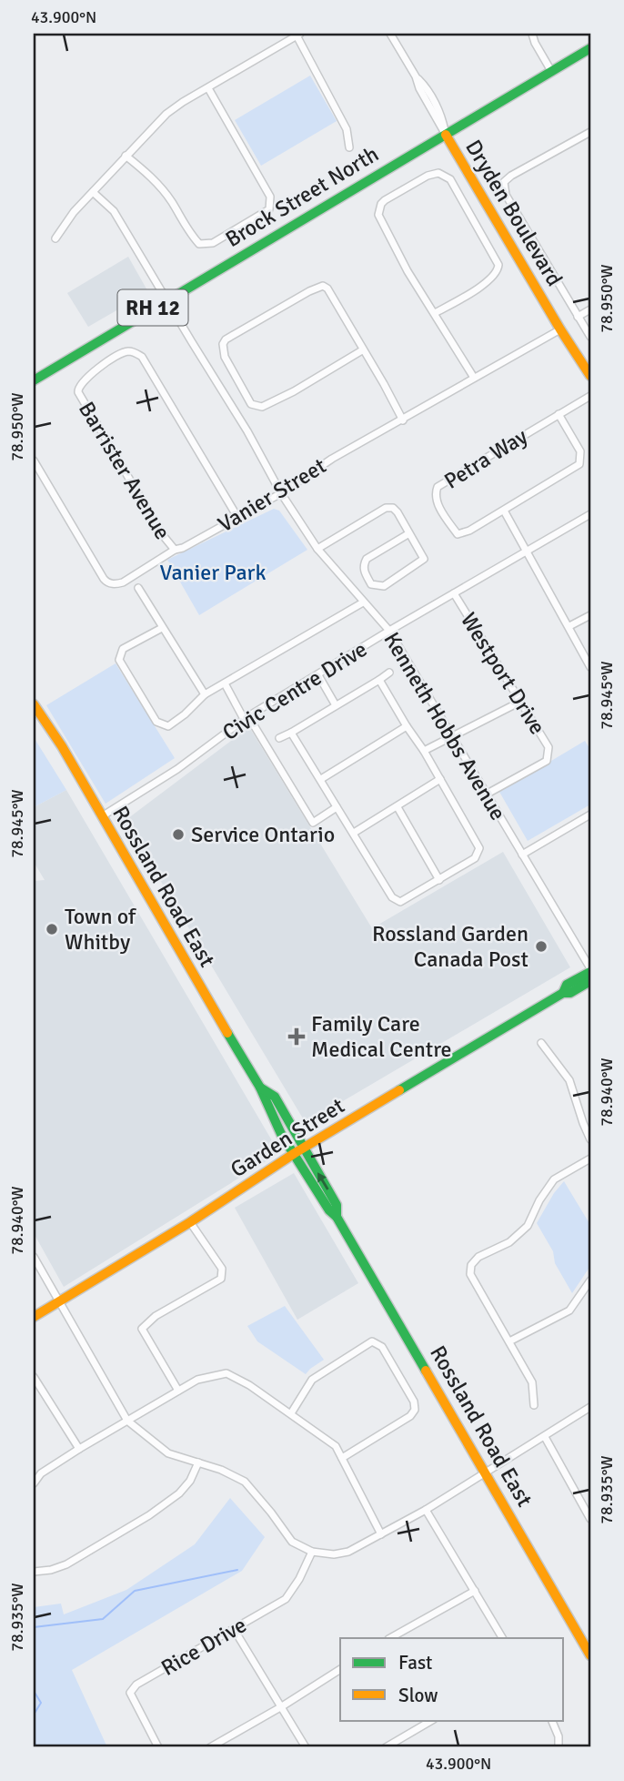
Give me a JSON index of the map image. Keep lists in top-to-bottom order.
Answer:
{
  "streets": {
    "main road": [
      "Brock Street North",
      "Dryden Boulevard",
      "RH 12",
      "Rossland Road East",
      "Garden Street"
    ],
    "street": [
      "Petra Way",
      "Barrister Avenue",
      "Vanier Street",
      "Westport Drive",
      "Civic Centre Drive",
      "Kenneth Hobbs Avenue",
      "Rice Drive"
    ]
  },
  "crossings": [
    ["Brock Street North", "Dryden Boulevard"],
    ["Brock Street North", "Kenneth Hobbs Avenue"],
    ["Dryden Boulevard", "Vanier Street"],
    ["Barrister Avenue", "Vanier Street"],
    ["Vanier Street", "Kenneth Hobbs Avenue"],
    ["Westport Drive", "Civic Centre Drive"],
    ["Westport Drive", "Kenneth Hobbs Avenue"],
    ["Civic Centre Drive", "Kenneth Hobbs Avenue"],
    ["Civic Centre Drive", "Rossland Road East"],
    ["Kenneth Hobbs Avenue", "Garden Street"],
    ["Rossland Road East", "Garden Street"]
  ],
  "parks": ["Vanier Park"],
  "places": {
    "other": ["Service Ontario", "Town of Whitby", "Rossland Garden Canada Post"],
    "health": ["Family Care Medical Centre"]
  },
  "legend": ["Fast", "Slow"],
  "coordinates": [
    "43.900°N",
    "78.950°W",
    "78.945°W",
    "78.940°W",
    "78.935°W"
  ]
}
